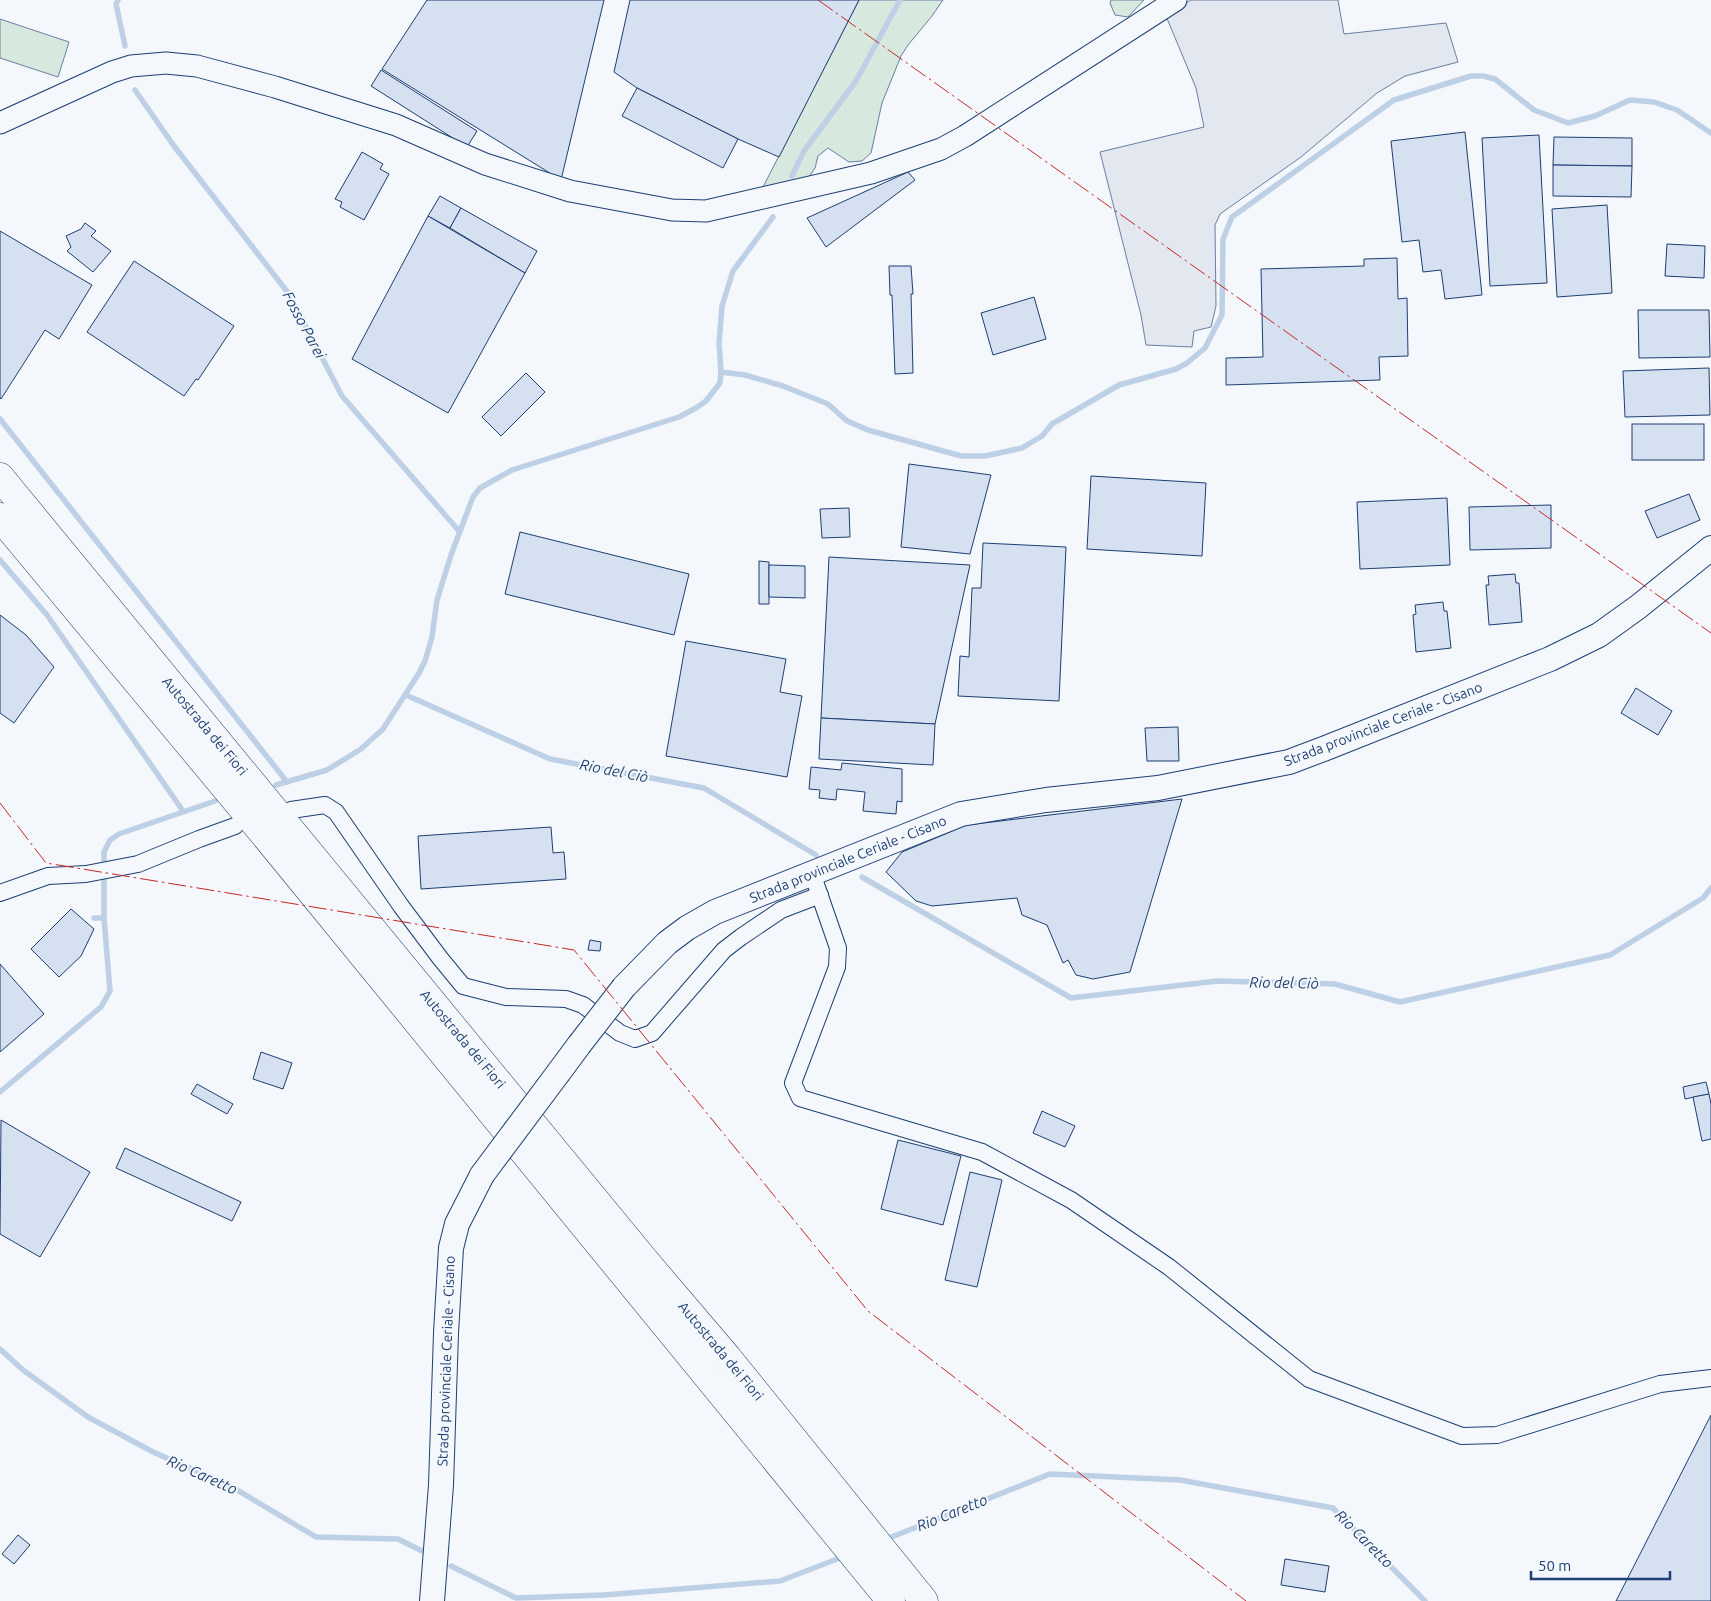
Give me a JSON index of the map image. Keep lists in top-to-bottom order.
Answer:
{
  "streets": {
    "highway": ["Autostrada dei Fiori"],
    "main road": ["Strada provinciale Ceriale - Cisano"]
  },
  "water": ["Fosso Parei", "Rio del Ciò", "Rio Caretto"],
  "scale_bar": "50 m"
}
